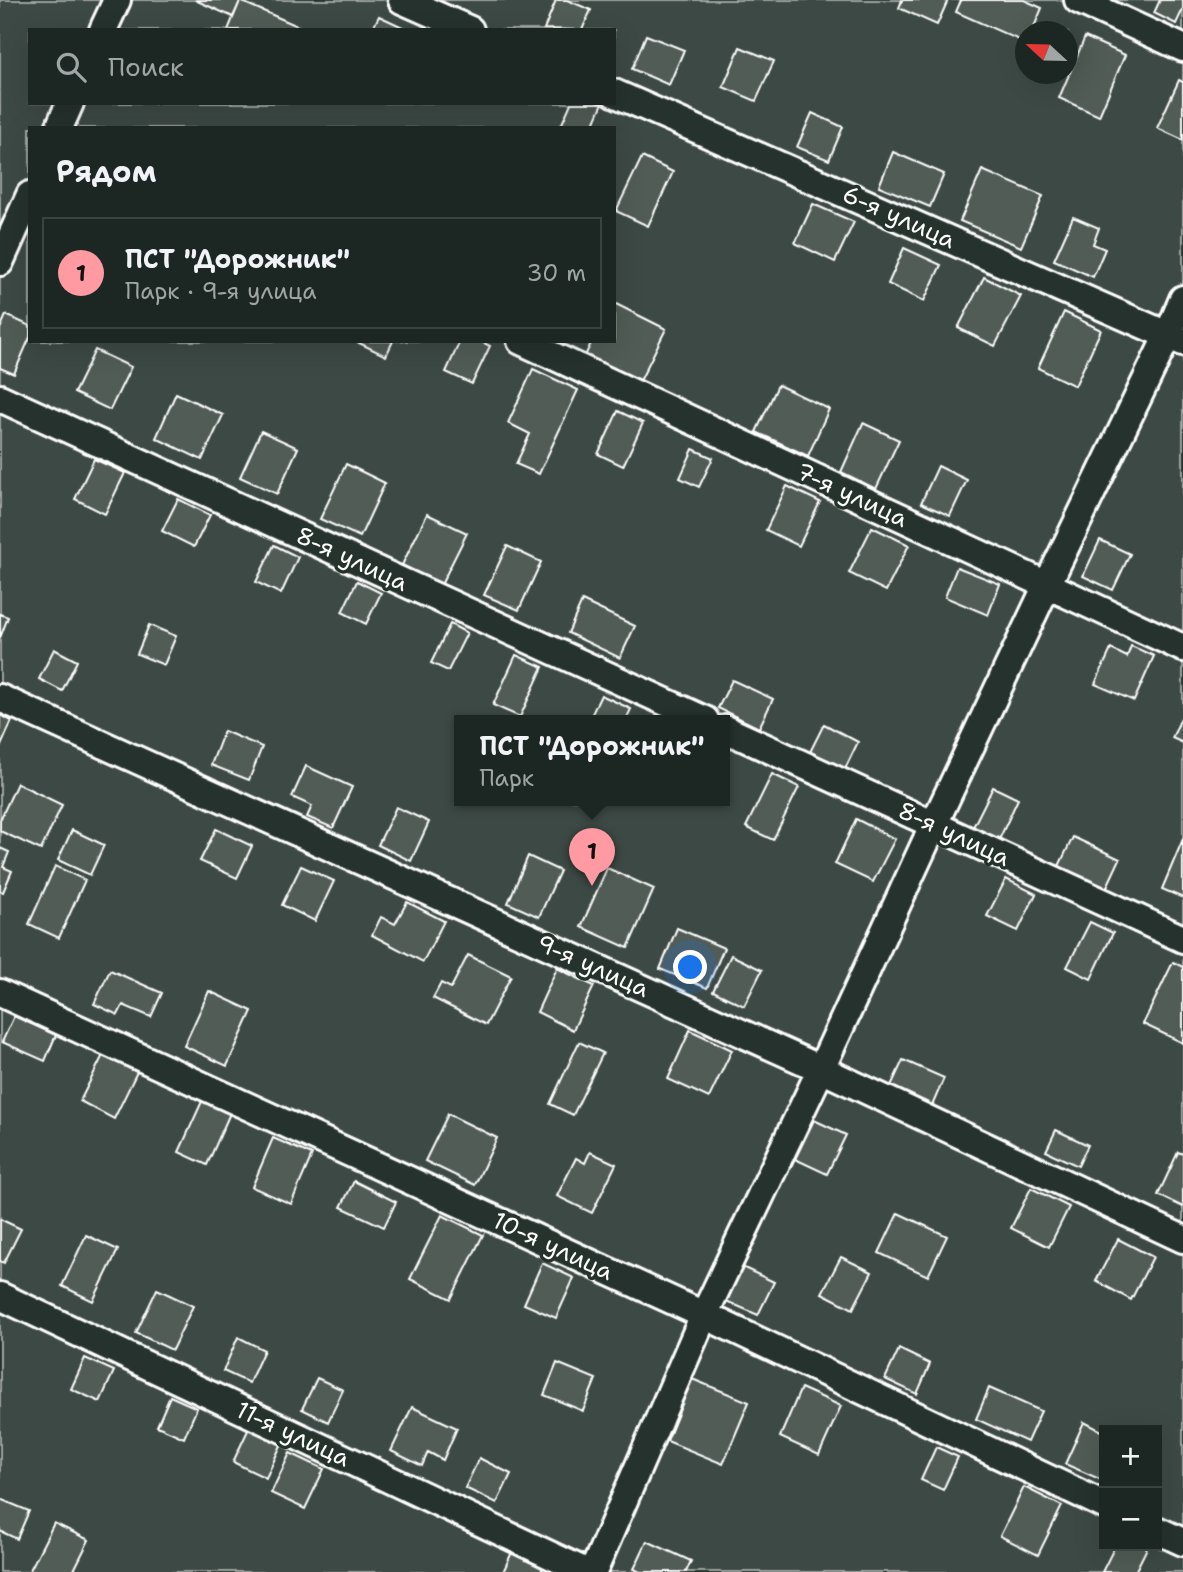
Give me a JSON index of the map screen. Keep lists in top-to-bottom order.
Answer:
{
  "streets": {
    "street": [
      "6-я улица",
      "7-я улица",
      "8-я улица",
      "9-я улица",
      "10-я улица",
      "11-я улица"
    ]
  },
  "north": "left",
  "page": {
    "search": "Поиск",
    "heading": "Рядом",
    "list": [
      {
        "mark": "1",
        "name": "ПСТ \"Дорожник\"",
        "note": "Парк · 9-я улица",
        "value": "30 m"
      }
    ],
    "popup": ["ПСТ \"Дорожник\"", "Парк"],
    "pins": "1",
    "map_buttons": ["+", "−"]
  }
}
